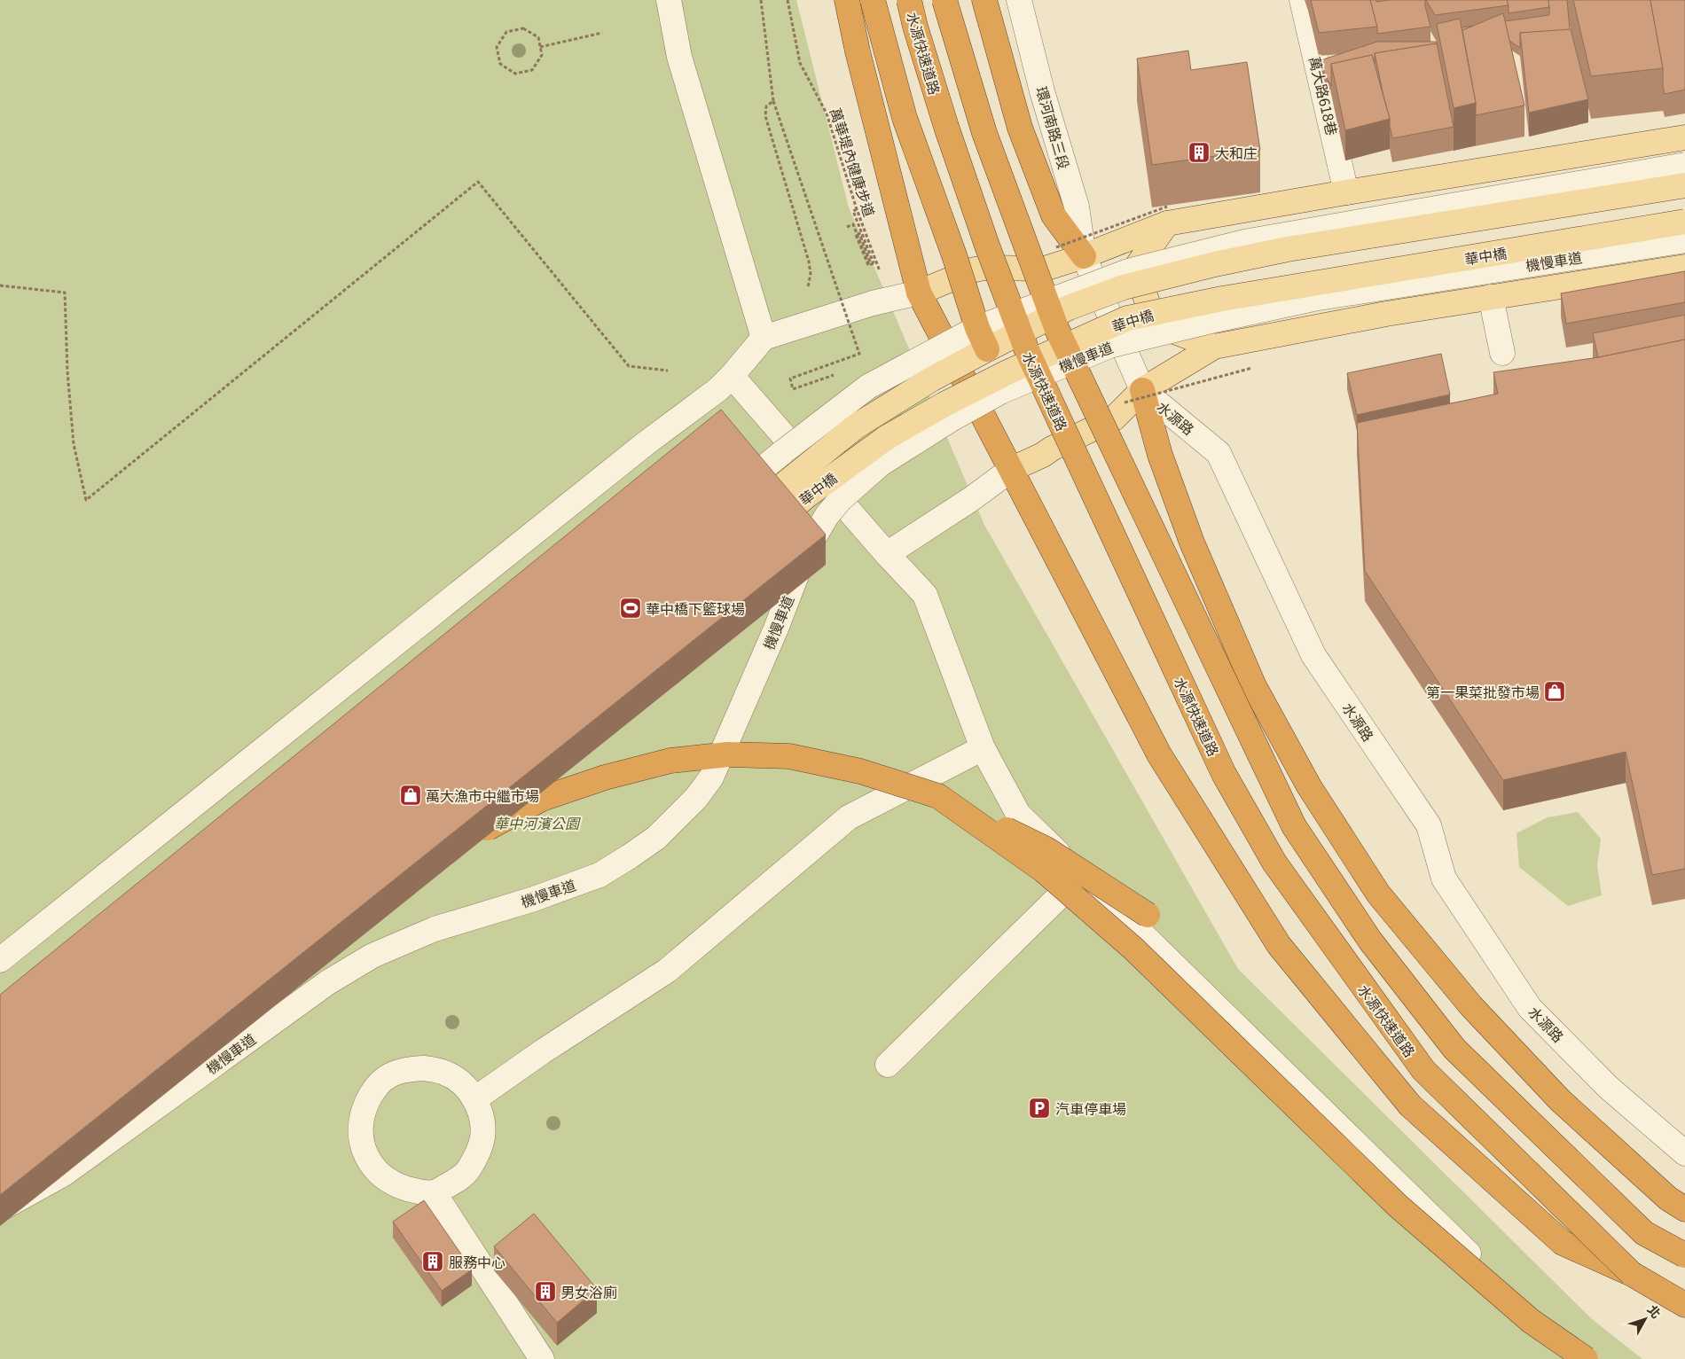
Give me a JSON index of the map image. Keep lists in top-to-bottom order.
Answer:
{
  "streets": {
    "highway": ["水源快速道路"],
    "main road": ["華中橋"],
    "street": [
      "萬大路618巷",
      "環河南路三段",
      "機慢車道",
      "水源路"
    ],
    "path": ["萬華堤內健康步道"]
  },
  "crossings": [
    ["環河南路三段", "水源路"]
  ],
  "parks": ["華中河濱公園"],
  "places": {
    "building": ["大和庄", "服務中心", "男女浴廁"],
    "sports": ["華中橋下籃球場"],
    "shop": ["第一果菜批發市場", "萬大漁市中繼市場"],
    "parking": ["汽車停車場"]
  },
  "north": "top right"
}
